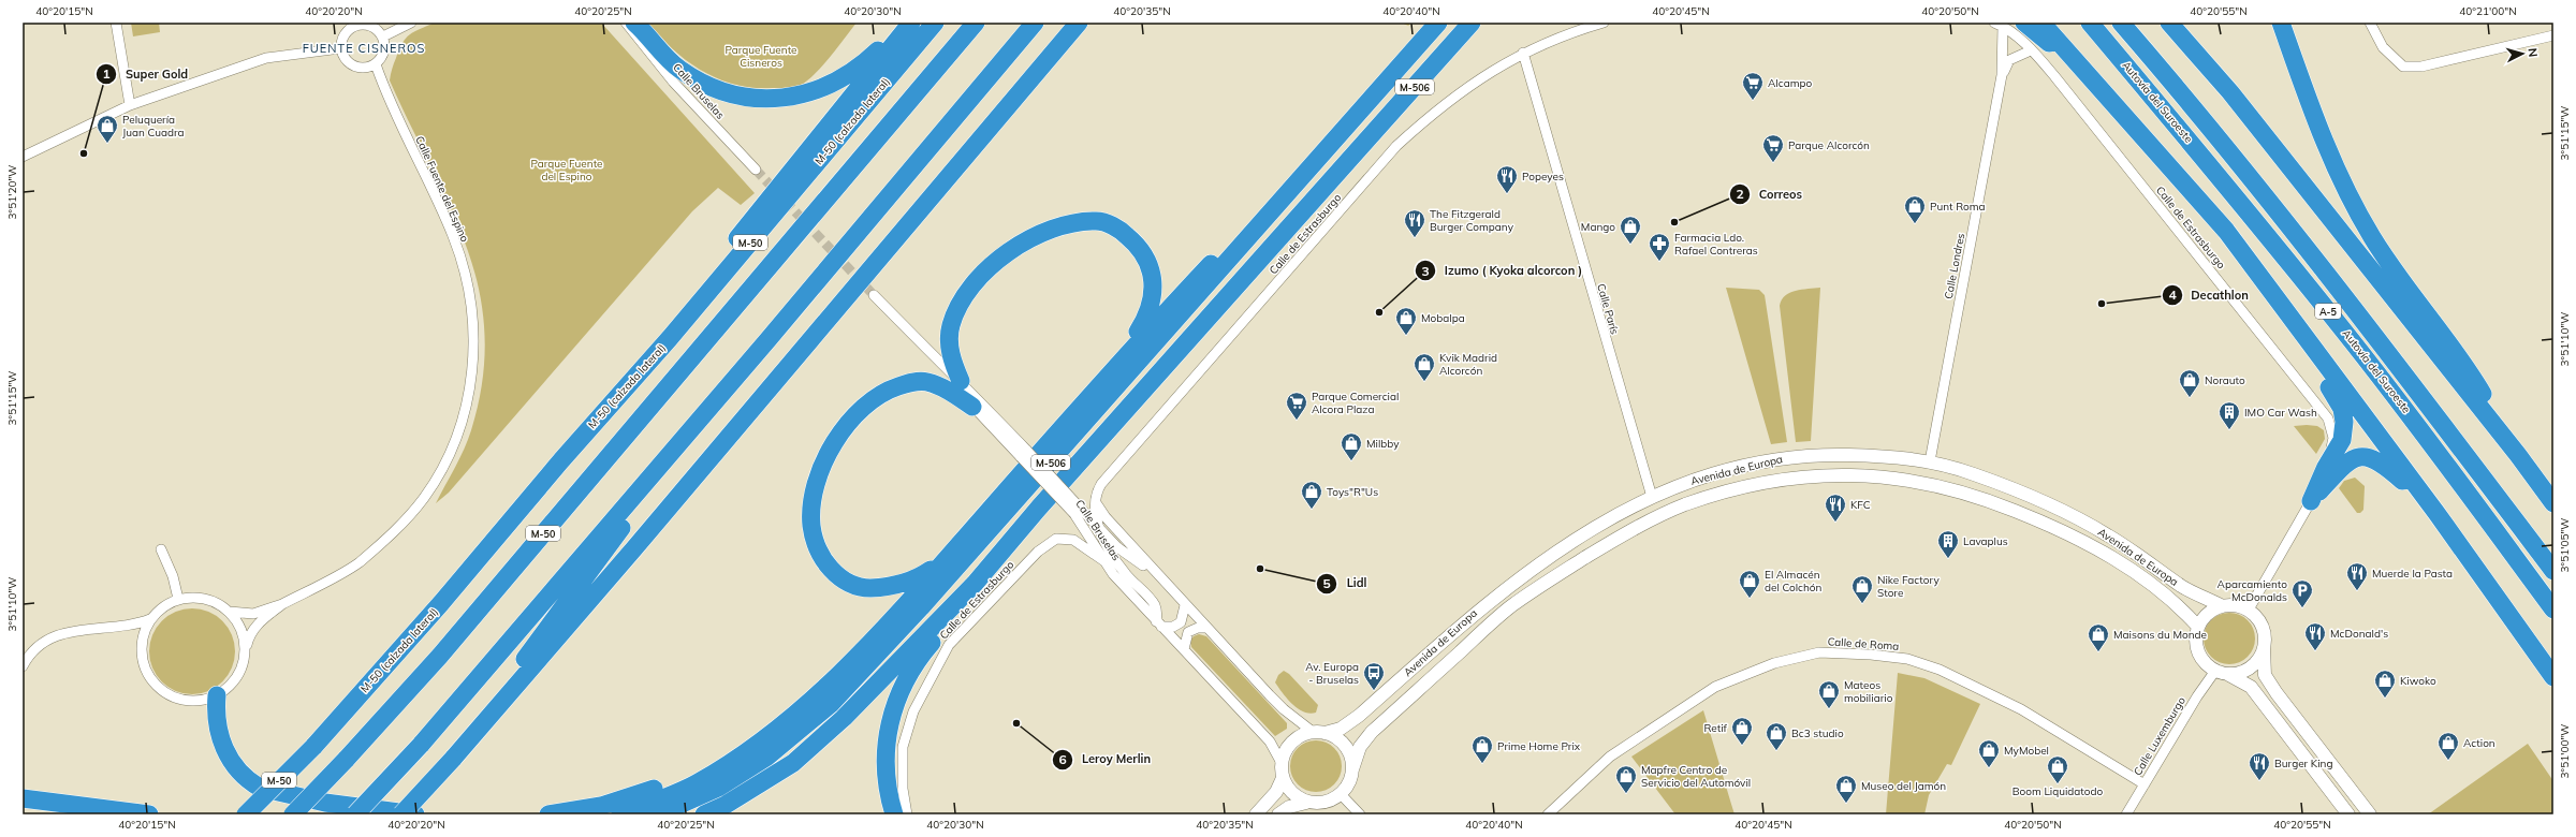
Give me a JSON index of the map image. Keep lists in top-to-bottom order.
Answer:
{
  "streets": {
    "highway": [
      "M-506",
      "Autovía del Suroeste",
      "M-50 (calzada lateral)",
      "M-50",
      "A-5"
    ],
    "street": [
      "Calle Bruselas",
      "Calle Fuente del Espino",
      "Calle de Estrasburgo",
      "Calle Londres",
      "Calle París",
      "Avenida de Europa",
      "Calle de Roma",
      "Calle Luxemburgo"
    ]
  },
  "crossings": [
    ["Calle Bruselas", "Calle de Estrasburgo"],
    ["Calle Bruselas", "Avenida de Europa"],
    ["Calle de Estrasburgo", "Calle Londres"],
    ["Calle de Estrasburgo", "Calle París"],
    ["Calle Londres", "Avenida de Europa"],
    ["Calle París", "Avenida de Europa"],
    ["Avenida de Europa", "Calle Luxemburgo"],
    ["Calle de Roma", "Calle Luxemburgo"]
  ],
  "districts": ["FUENTE CISNEROS"],
  "parks": ["Parque Fuente Cisneros", "Parque Fuente del Espino"],
  "places": {
    "supermarket": ["Alcampo", "Parque Alcorcón", "Parque Comercial Alcora Plaza"],
    "shop": [
      "Peluquería Juan Cuadra",
      "Punt Roma",
      "Mango",
      "Mobalpa",
      "Kvik Madrid Alcorcón",
      "Norauto",
      "Milbby",
      "Toys\"R\"Us",
      "El Almacén del Colchón",
      "Nike Factory Store",
      "Maisons du Monde",
      "Kiwoko",
      "Mateos mobiliario",
      "Retif",
      "Bc3 studio",
      "Action",
      "Prime Home Prix",
      "MyMobel",
      "Boom Liquidatodo",
      "Mapfre Centro de Servicio del Automóvil",
      "Museo del Jamón"
    ],
    "other": [
      "Super Gold",
      "Correos",
      "Decathlon",
      "Izumo ( Kyoka alcorcon )",
      "Lidl",
      "Leroy Merlin"
    ],
    "restaurant": [
      "Popeyes",
      "The Fitzgerald Burger Company",
      "KFC",
      "Muerde la Pasta",
      "McDonald's",
      "Burger King"
    ],
    "pharmacy": ["Farmacia Ldo. Rafael Contreras"],
    "building": ["IMO Car Wash", "Lavaplus"],
    "parking": ["Aparcamiento McDonalds"],
    "bus stop": ["Av. Europa - Bruselas"]
  },
  "north": "right",
  "coordinates": [
    "40°20'15\"N",
    "40°20'20\"N",
    "40°20'25\"N",
    "40°20'30\"N",
    "40°20'35\"N",
    "40°20'40\"N",
    "40°20'45\"N",
    "40°20'50\"N",
    "40°20'55\"N",
    "40°21'00\"N",
    "3°51'15\"W",
    "3°51'20\"W",
    "3°51'10\"W",
    "3°51'05\"W",
    "3°51'00\"W"
  ]
}
